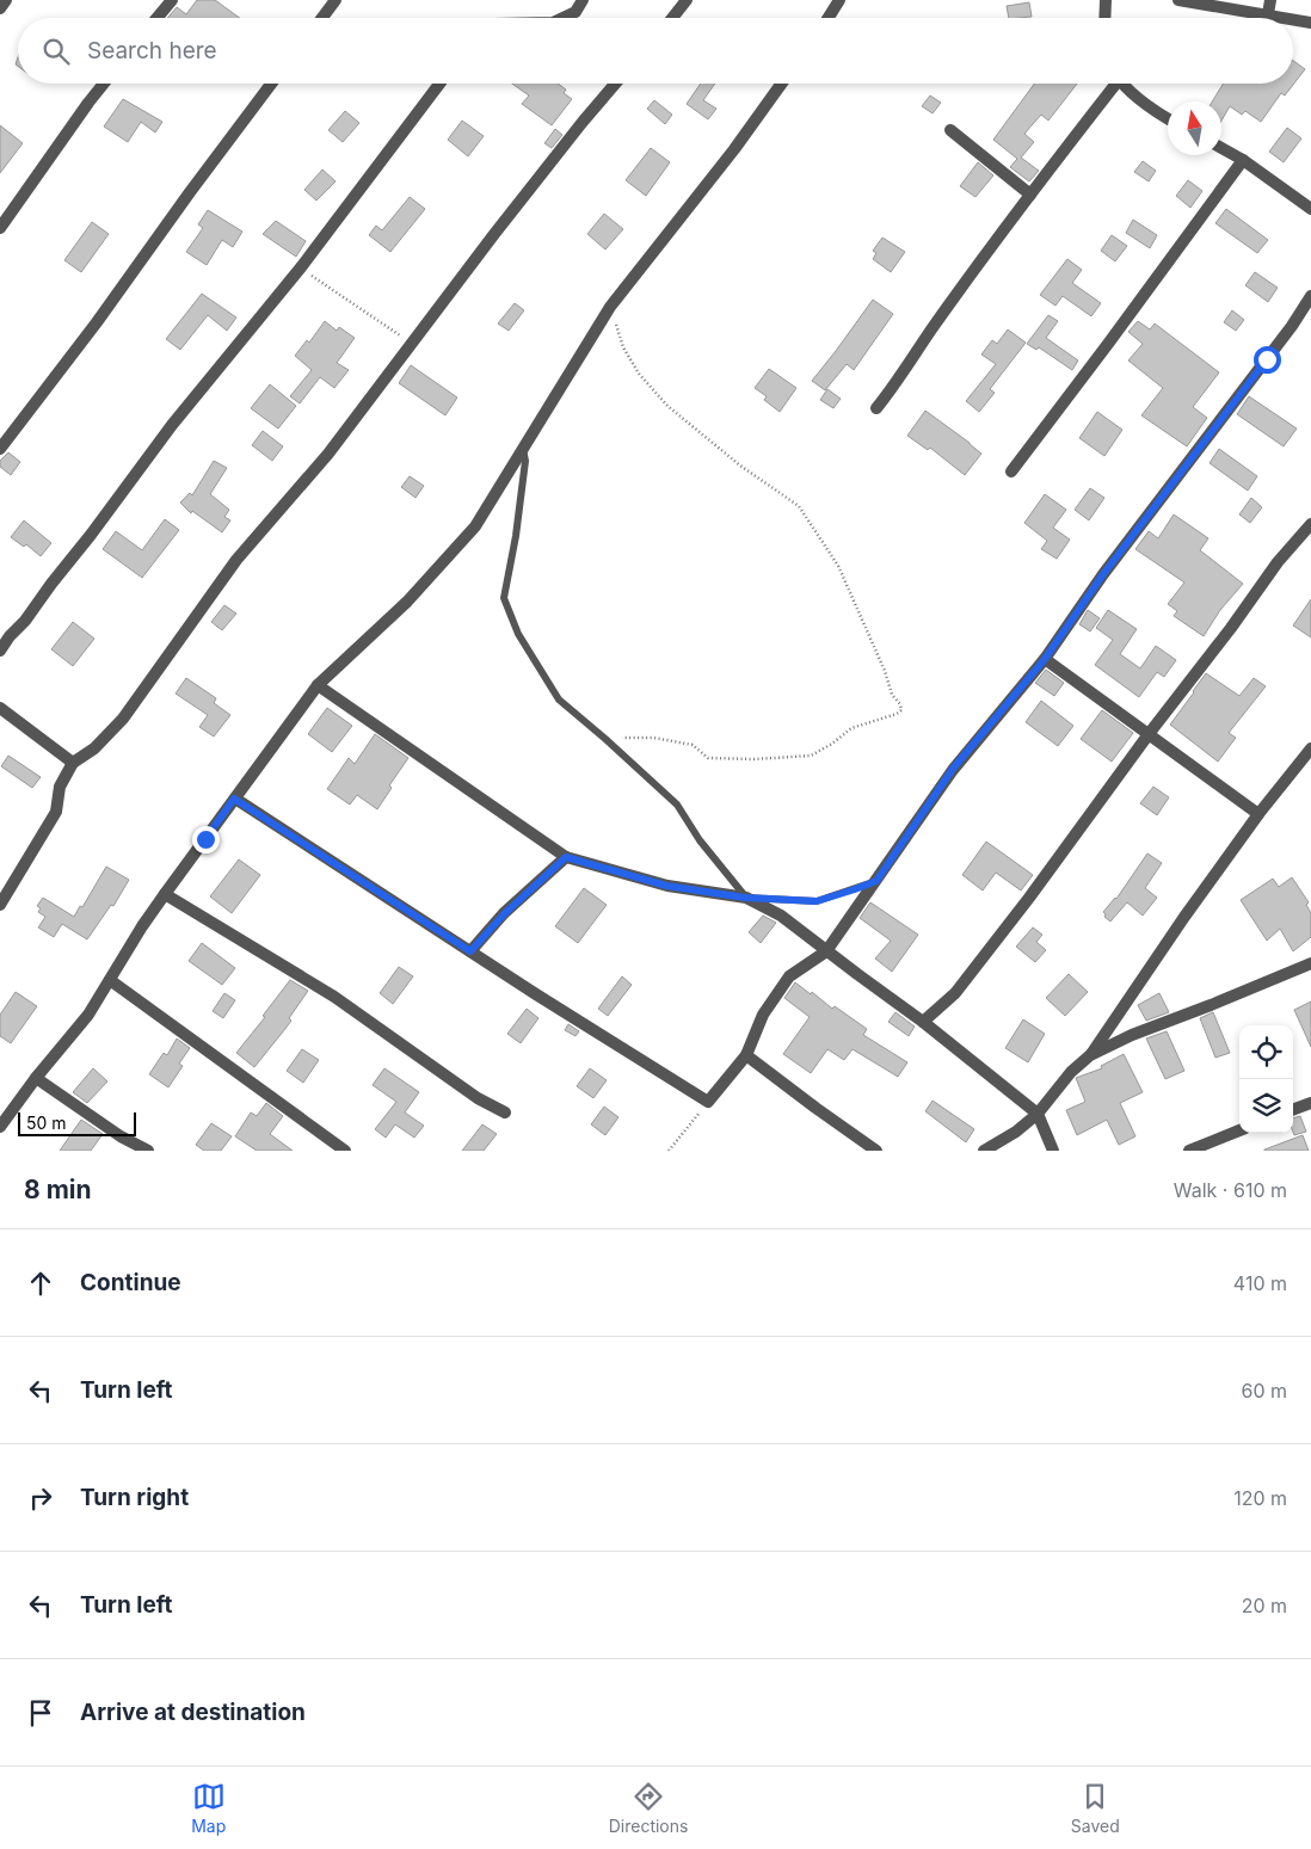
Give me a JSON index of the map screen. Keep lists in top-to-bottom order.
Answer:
{
  "scale_bar": "50 m",
  "north": "top",
  "page": {
    "search": "Search here",
    "scale": "50 m",
    "heading": ["8 min", "Walk · 610 m"],
    "list": [
      ["Continue", "410 m"],
      ["Turn left", "60 m"],
      ["Turn right", "120 m"],
      ["Turn left", "20 m"],
      "Arrive at destination"
    ],
    "nav": ["Map", "Directions", "Saved"]
  }
}
